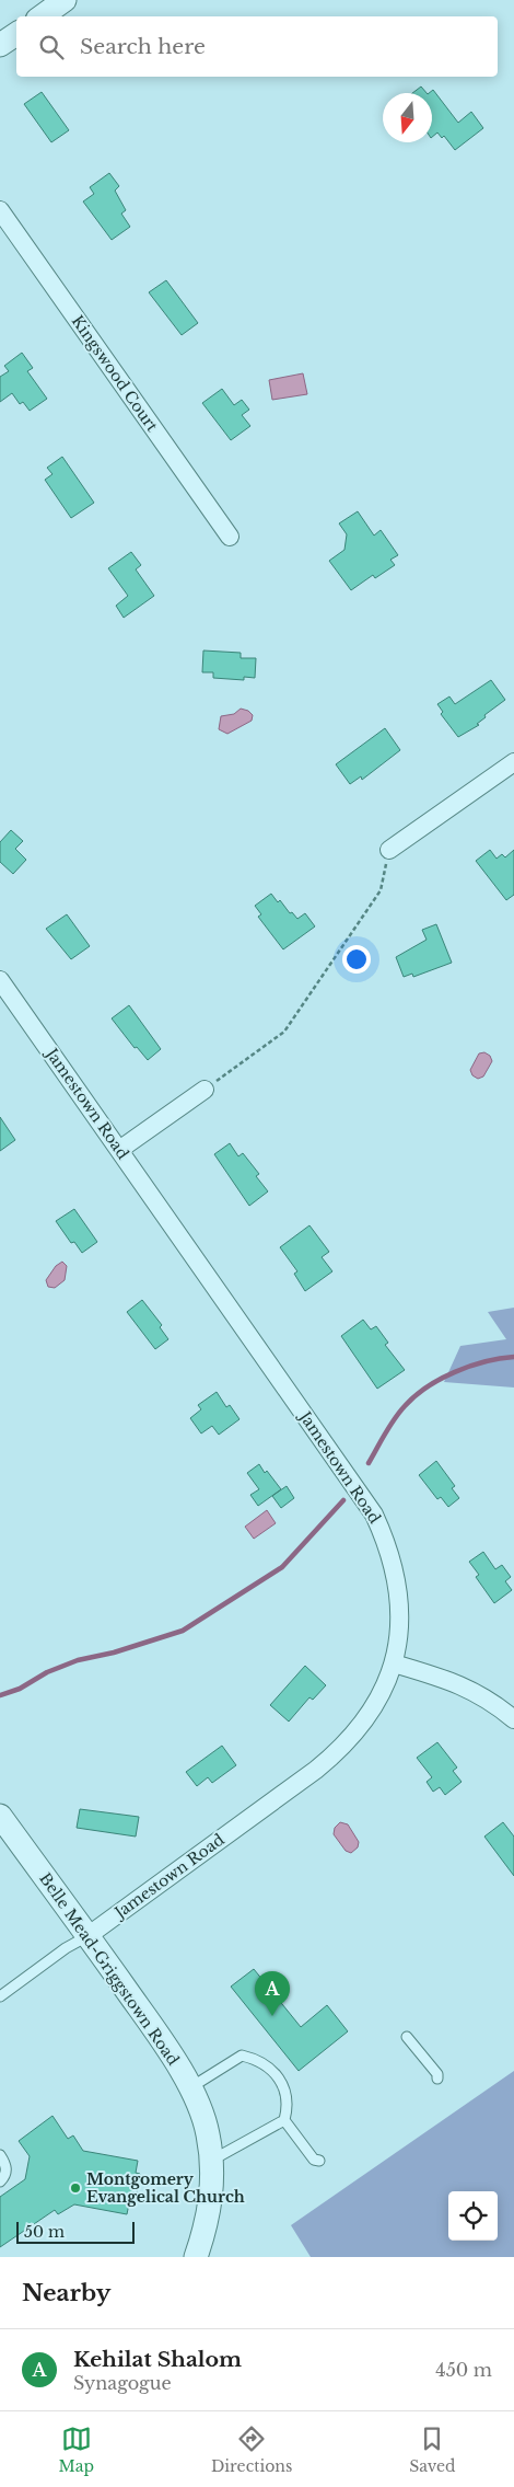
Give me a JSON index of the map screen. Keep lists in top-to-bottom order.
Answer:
{
  "streets": {
    "street": ["Kingswood Court", "Jamestown Road", "Belle Mead-Griggstown Road"]
  },
  "crossings": [
    ["Jamestown Road", "Belle Mead-Griggstown Road"]
  ],
  "places": ["Montgomery Evangelical Church"],
  "scale_bar": "50 m",
  "north": "bottom",
  "page": {
    "search": "Search here",
    "pins": "A",
    "scale": "50 m",
    "heading": "Nearby",
    "list": [
      {
        "mark": "A",
        "name": "Kehilat Shalom",
        "note": "Synagogue",
        "value": "450 m"
      }
    ],
    "nav": ["Map", "Directions", "Saved"]
  }
}
